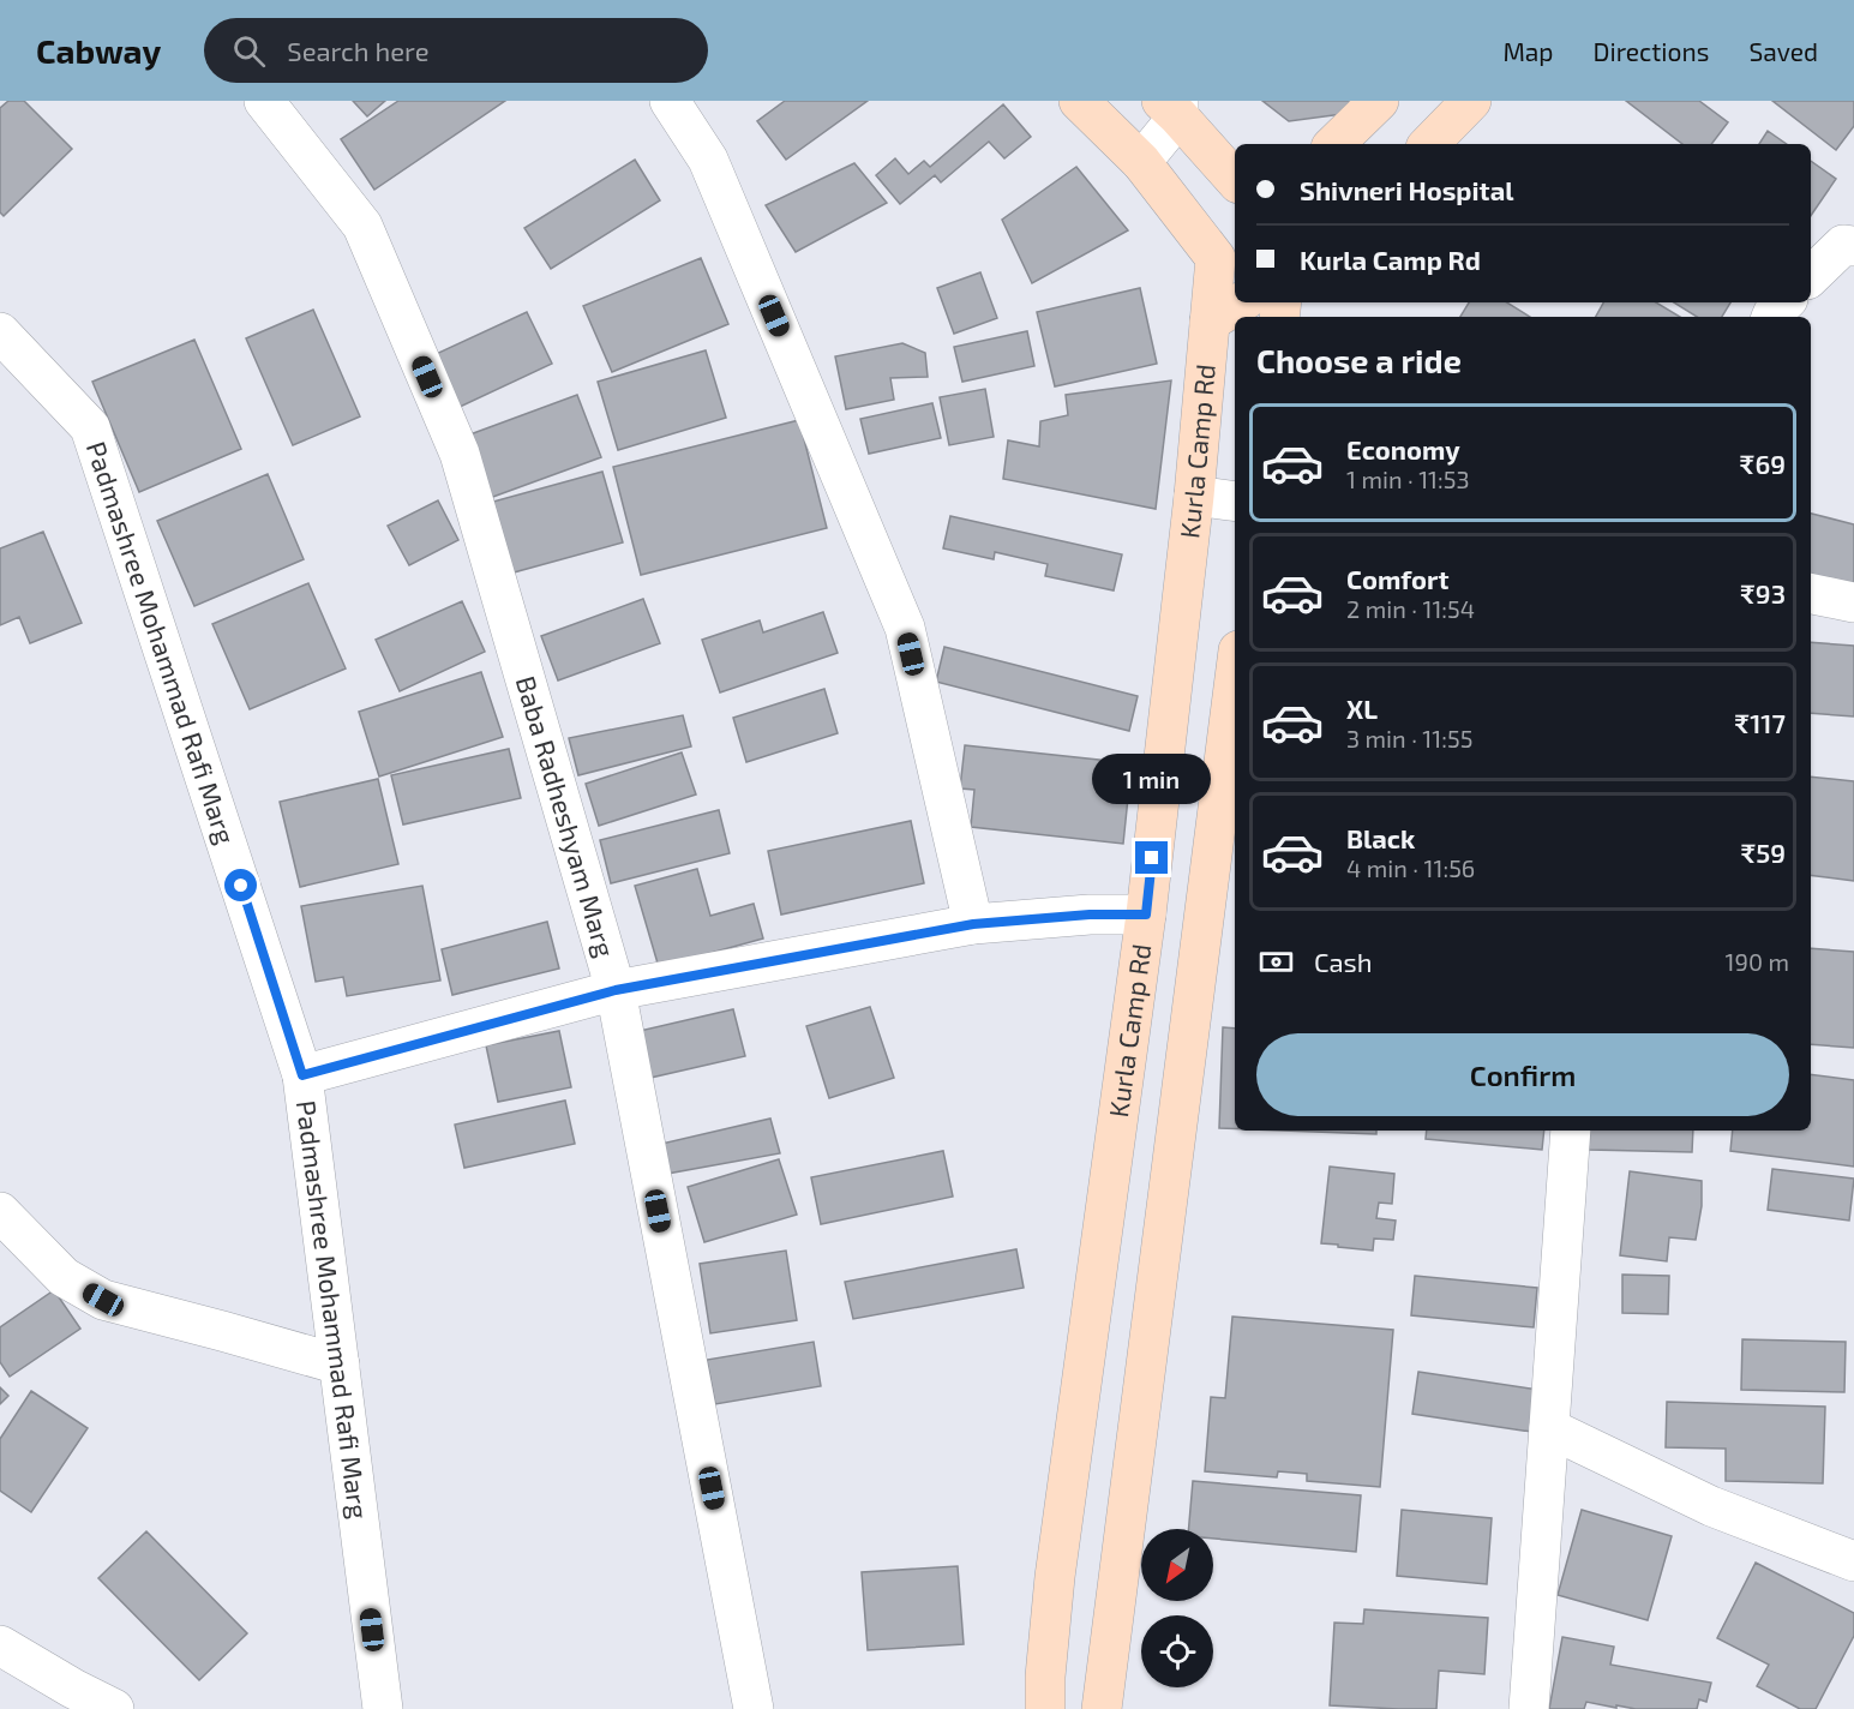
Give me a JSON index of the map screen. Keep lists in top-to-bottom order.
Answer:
{
  "streets": {
    "main road": ["Kurla Camp Rd"],
    "street": ["Padmashree Mohammad Rafi Marg", "Baba Radheshyam Marg"]
  },
  "north": "bottom left",
  "page": {
    "header": "Cabway",
    "search": "Search here",
    "nav": ["Map", "Directions", "Saved"],
    "banner": ["Shivneri Hospital", "Kurla Camp Rd"],
    "heading": "Choose a ride",
    "list": [
      {
        "name": "Economy",
        "note": "1 min · 11:53",
        "value": "₹69"
      },
      {
        "name": "Comfort",
        "note": "2 min · 11:54",
        "value": "₹93"
      },
      {
        "name": "XL",
        "note": "3 min · 11:55",
        "value": "₹117"
      },
      {
        "name": "Black",
        "note": "4 min · 11:56",
        "value": "₹59"
      }
    ],
    "bubble": "1 min",
    "pay": ["Cash", "190 m"],
    "buttons": "Confirm"
  }
}
